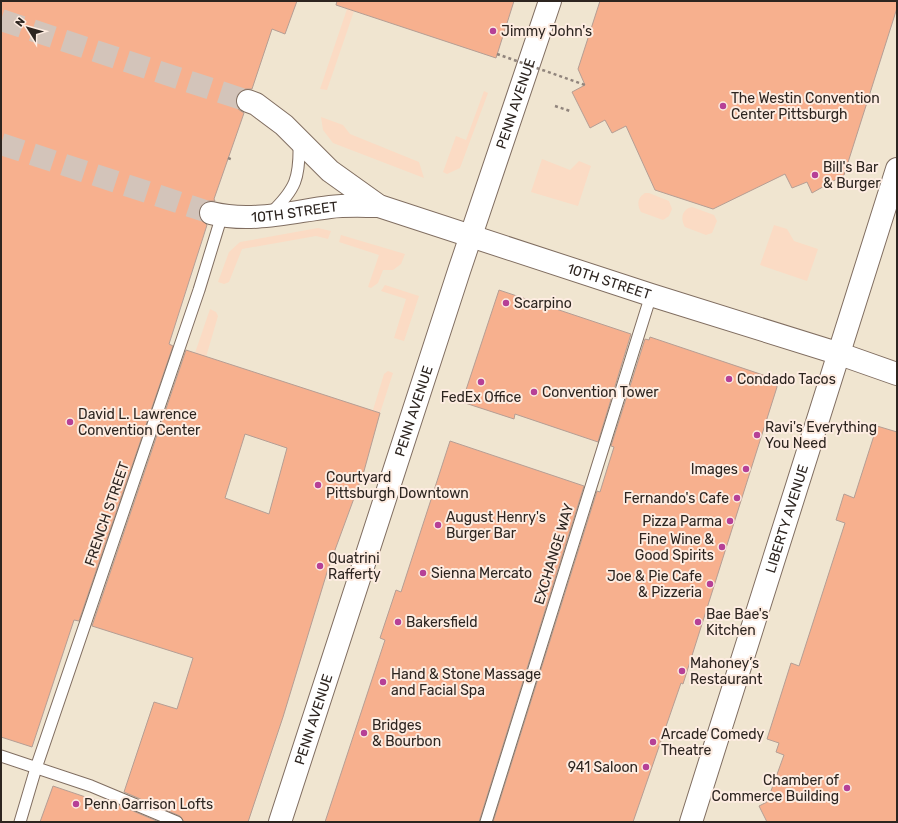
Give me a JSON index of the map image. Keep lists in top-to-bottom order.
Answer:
{
  "streets": {
    "street": ["PENN AVENUE", "10TH STREET", "LIBERTY AVENUE"],
    "lane": ["FRENCH STREET", "EXCHANGE WAY"]
  },
  "crossings": [
    ["PENN AVENUE", "10TH STREET"],
    ["10TH STREET", "FRENCH STREET"],
    ["10TH STREET", "LIBERTY AVENUE"],
    ["10TH STREET", "EXCHANGE WAY"]
  ],
  "places": [
    "Jimmy John's",
    "The Westin Convention Center Pittsburgh",
    "Bill's Bar & Burger",
    "Scarpino",
    "Condado Tacos",
    "FedEx Office",
    "Convention Tower",
    "David L. Lawrence Convention Center",
    "Ravi's Everything You Need",
    "Images",
    "Courtyard Pittsburgh Downtown",
    "Fernando's Cafe",
    "Pizza Parma",
    "August Henry's Burger Bar",
    "Fine Wine & Good Spirits",
    "Quatrini Rafferty",
    "Sienna Mercato",
    "Joe & Pie Cafe & Pizzeria",
    "Bakersfield",
    "Bae Bae's Kitchen",
    "Mahoney’s Restaurant",
    "Hand & Stone Massage and Facial Spa",
    "Bridges & Bourbon",
    "Arcade Comedy Theatre",
    "941 Saloon",
    "Chamber of Commerce Building",
    "Penn Garrison Lofts"
  ],
  "north": "top left"
}
